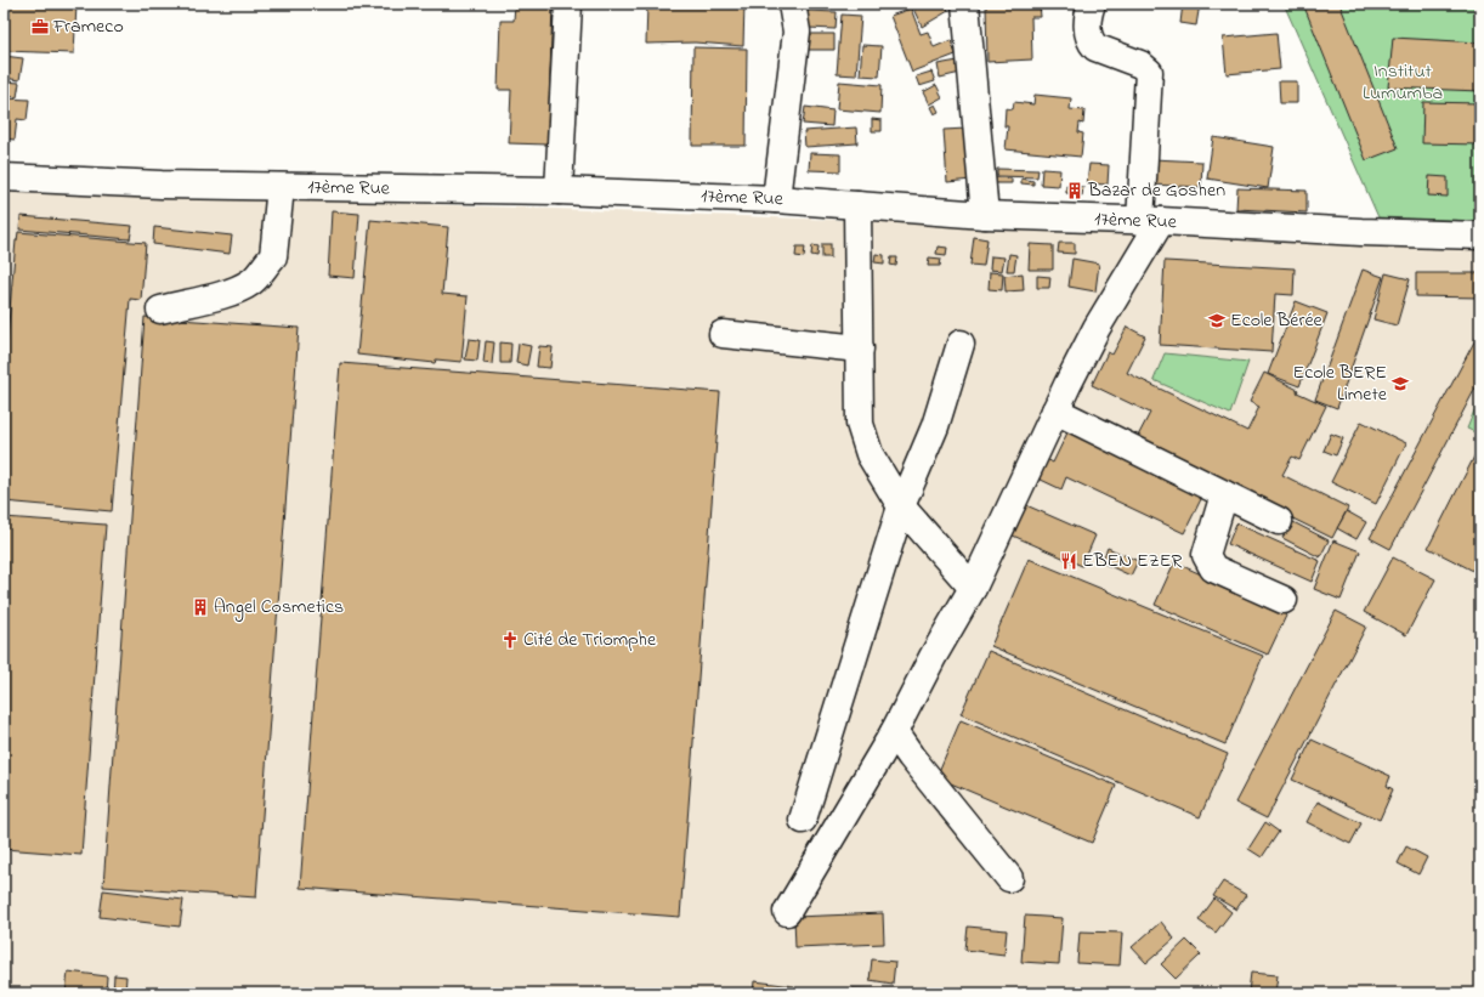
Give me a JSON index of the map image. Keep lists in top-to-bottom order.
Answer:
{
  "streets": {
    "street": ["17ème Rue"]
  },
  "parks": ["Institut Lumumba"],
  "places": {
    "office": ["Frameco"],
    "building": ["Bazar de Goshen", "Angel Cosmetics"],
    "school or university": ["Ecole Bérée", "Ecole BERE Limete"],
    "restaurant": ["EBEN EZER"],
    "church": ["Cité de Triomphe"]
  }
}
